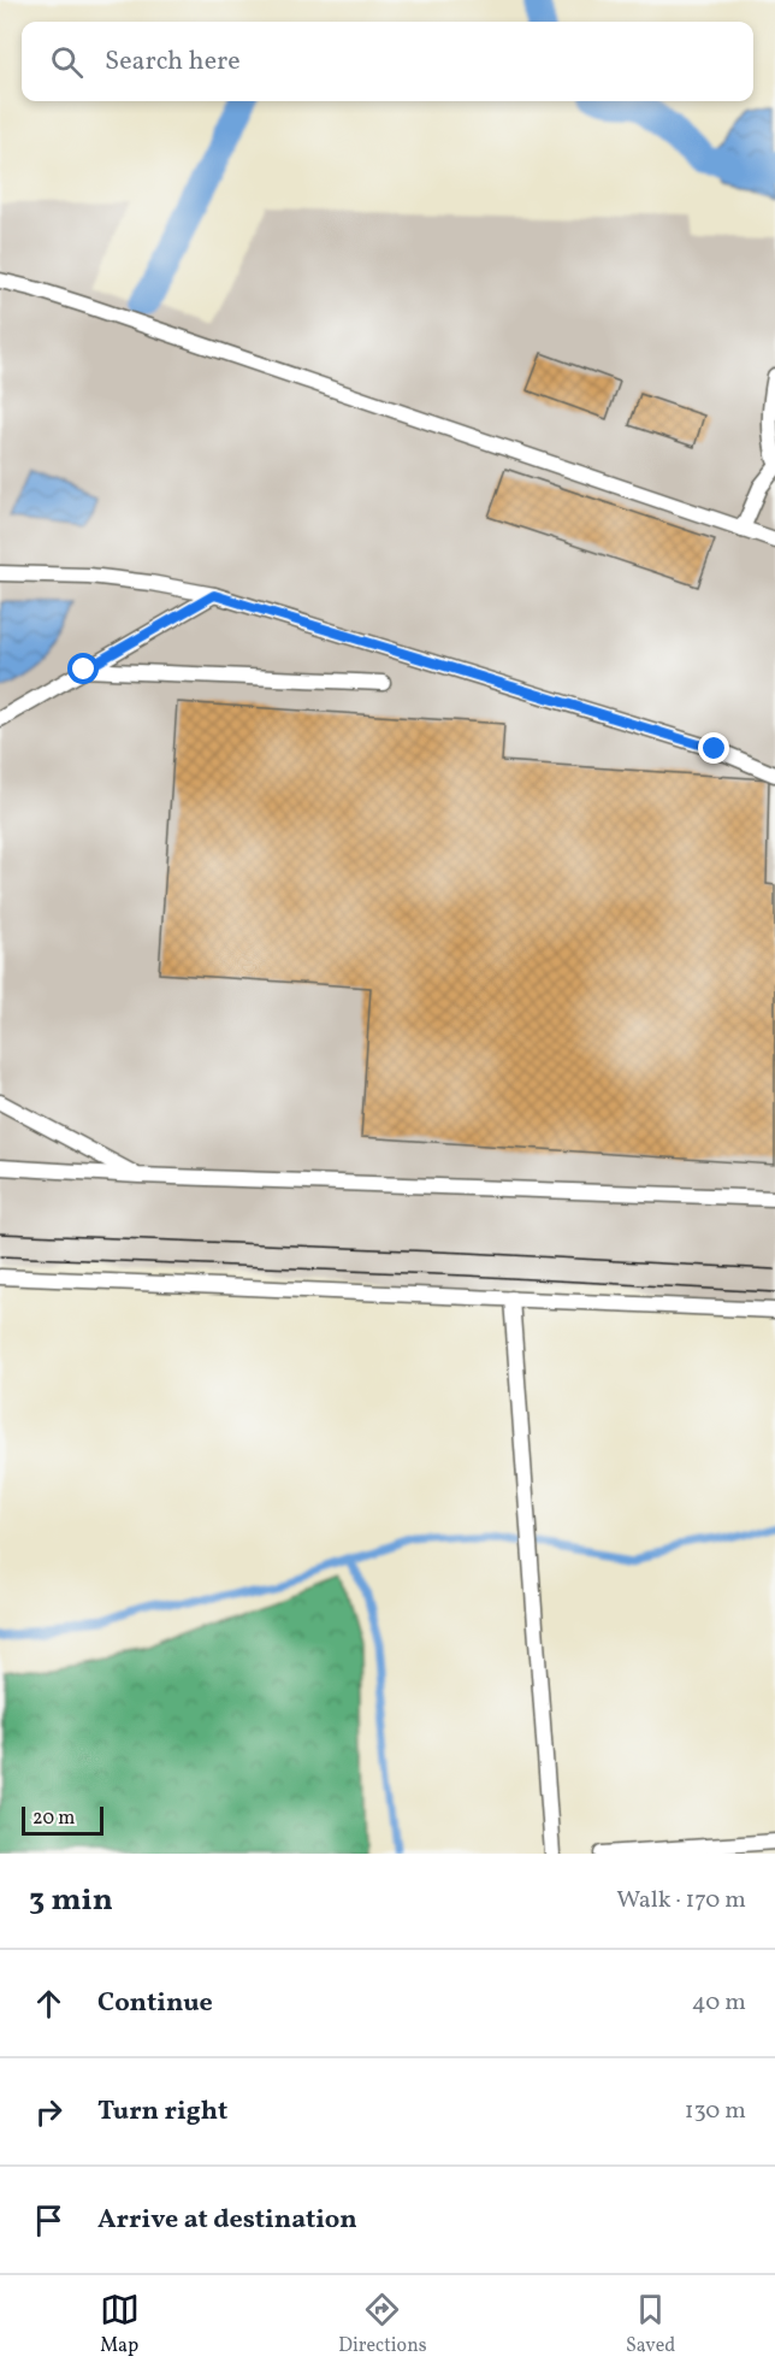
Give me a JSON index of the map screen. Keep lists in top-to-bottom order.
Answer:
{
  "scale_bar": "20 m",
  "page": {
    "search": "Search here",
    "scale": "20 m",
    "heading": ["3 min", "Walk · 170 m"],
    "list": [
      ["Continue", "40 m"],
      ["Turn right", "130 m"],
      "Arrive at destination"
    ],
    "nav": ["Map", "Directions", "Saved"]
  }
}
